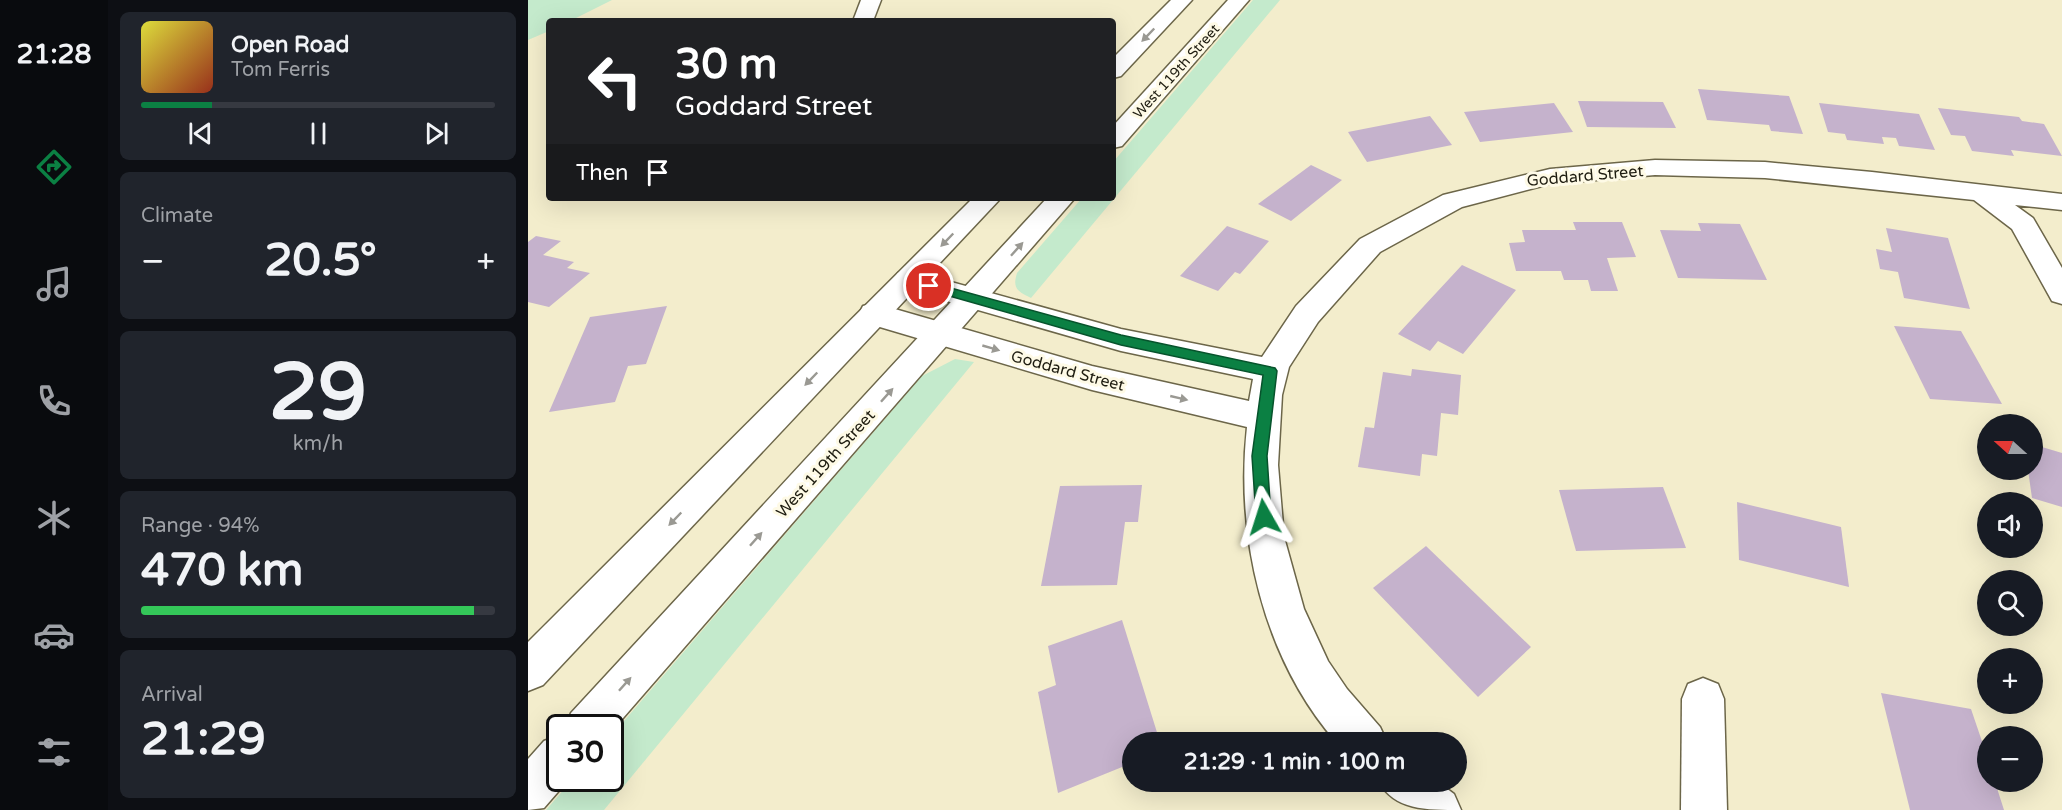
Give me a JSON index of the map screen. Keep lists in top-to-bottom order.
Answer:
{
  "streets": {
    "street": ["West 119th Street", "Goddard Street"]
  },
  "crossings": [
    ["West 119th Street", "Goddard Street"]
  ],
  "north": "left",
  "page": {
    "tabs": "21:28",
    "turn": ["30 m", "Goddard Street"],
    "song": ["Open Road", "Tom Ferris"],
    "then": "Then",
    "tile": [
      "Climate",
      ["29", "km/h"],
      ["Range · 94%", "470 km"],
      ["Arrival", "21:29"]
    ],
    "heat": ["−", "20.5°", "+"],
    "map_buttons": ["+", "−"],
    "limit": "30",
    "trip": "21:29 · 1 min · 100 m"
  }
}
